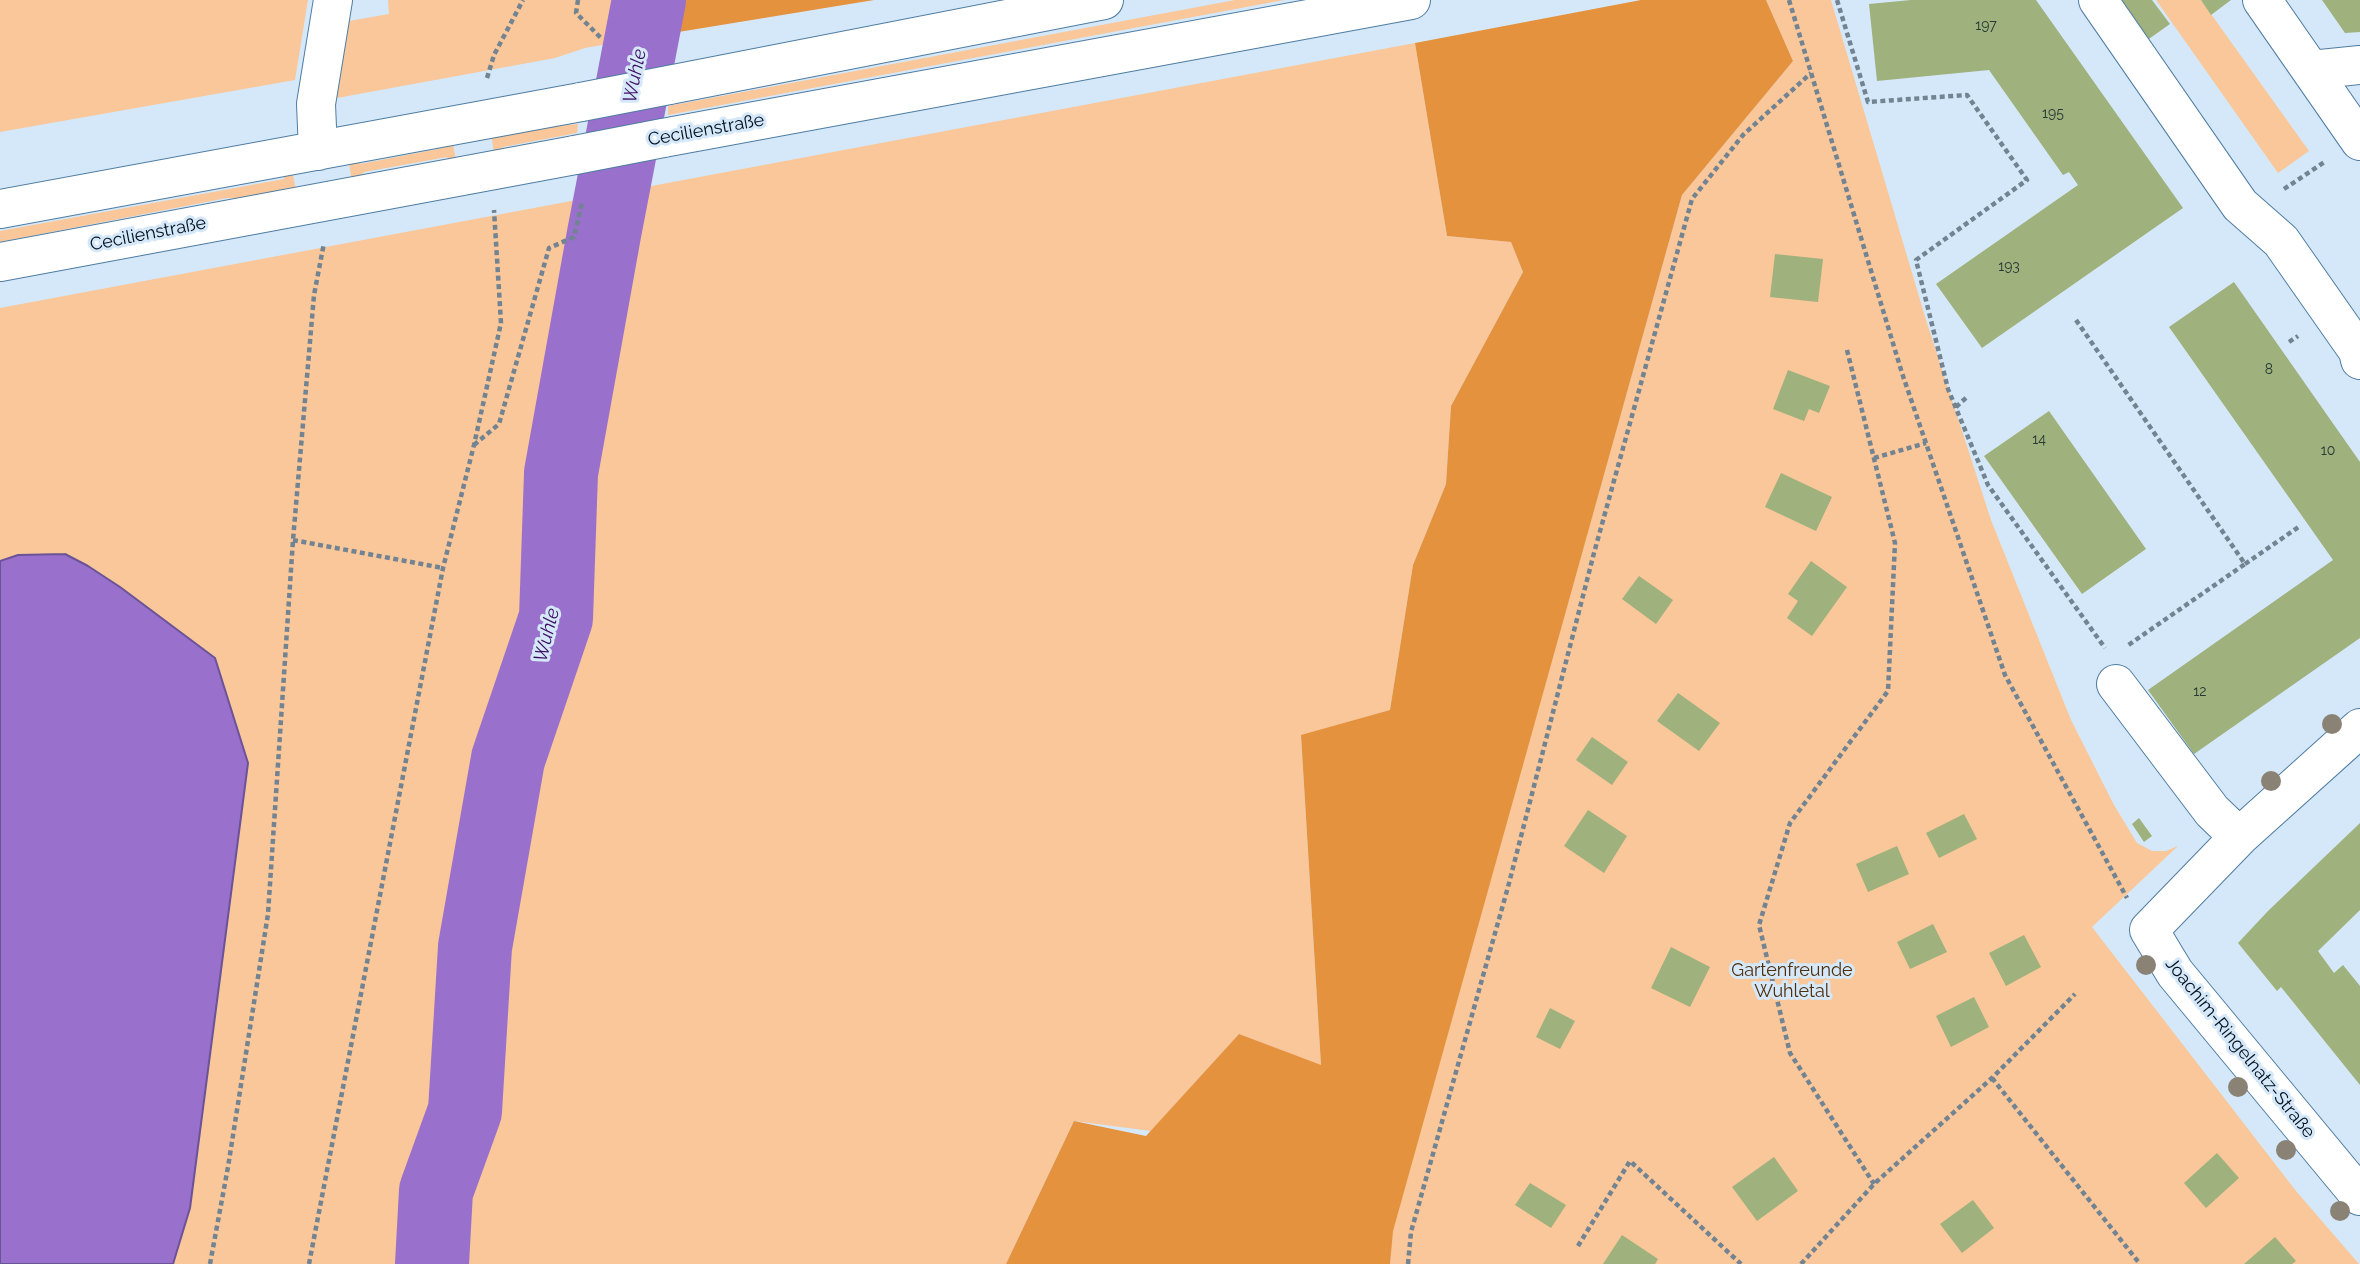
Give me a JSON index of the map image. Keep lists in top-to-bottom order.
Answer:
{
  "streets": {
    "street": ["Cecilienstraße", "Joachim-Ringelnatz-Straße"]
  },
  "water": ["Wuhle"],
  "parks": ["Gartenfreunde Wuhletal"],
  "house_numbers": [
    "197",
    "195",
    "193",
    "8",
    "14",
    "10",
    "12"
  ]
}
